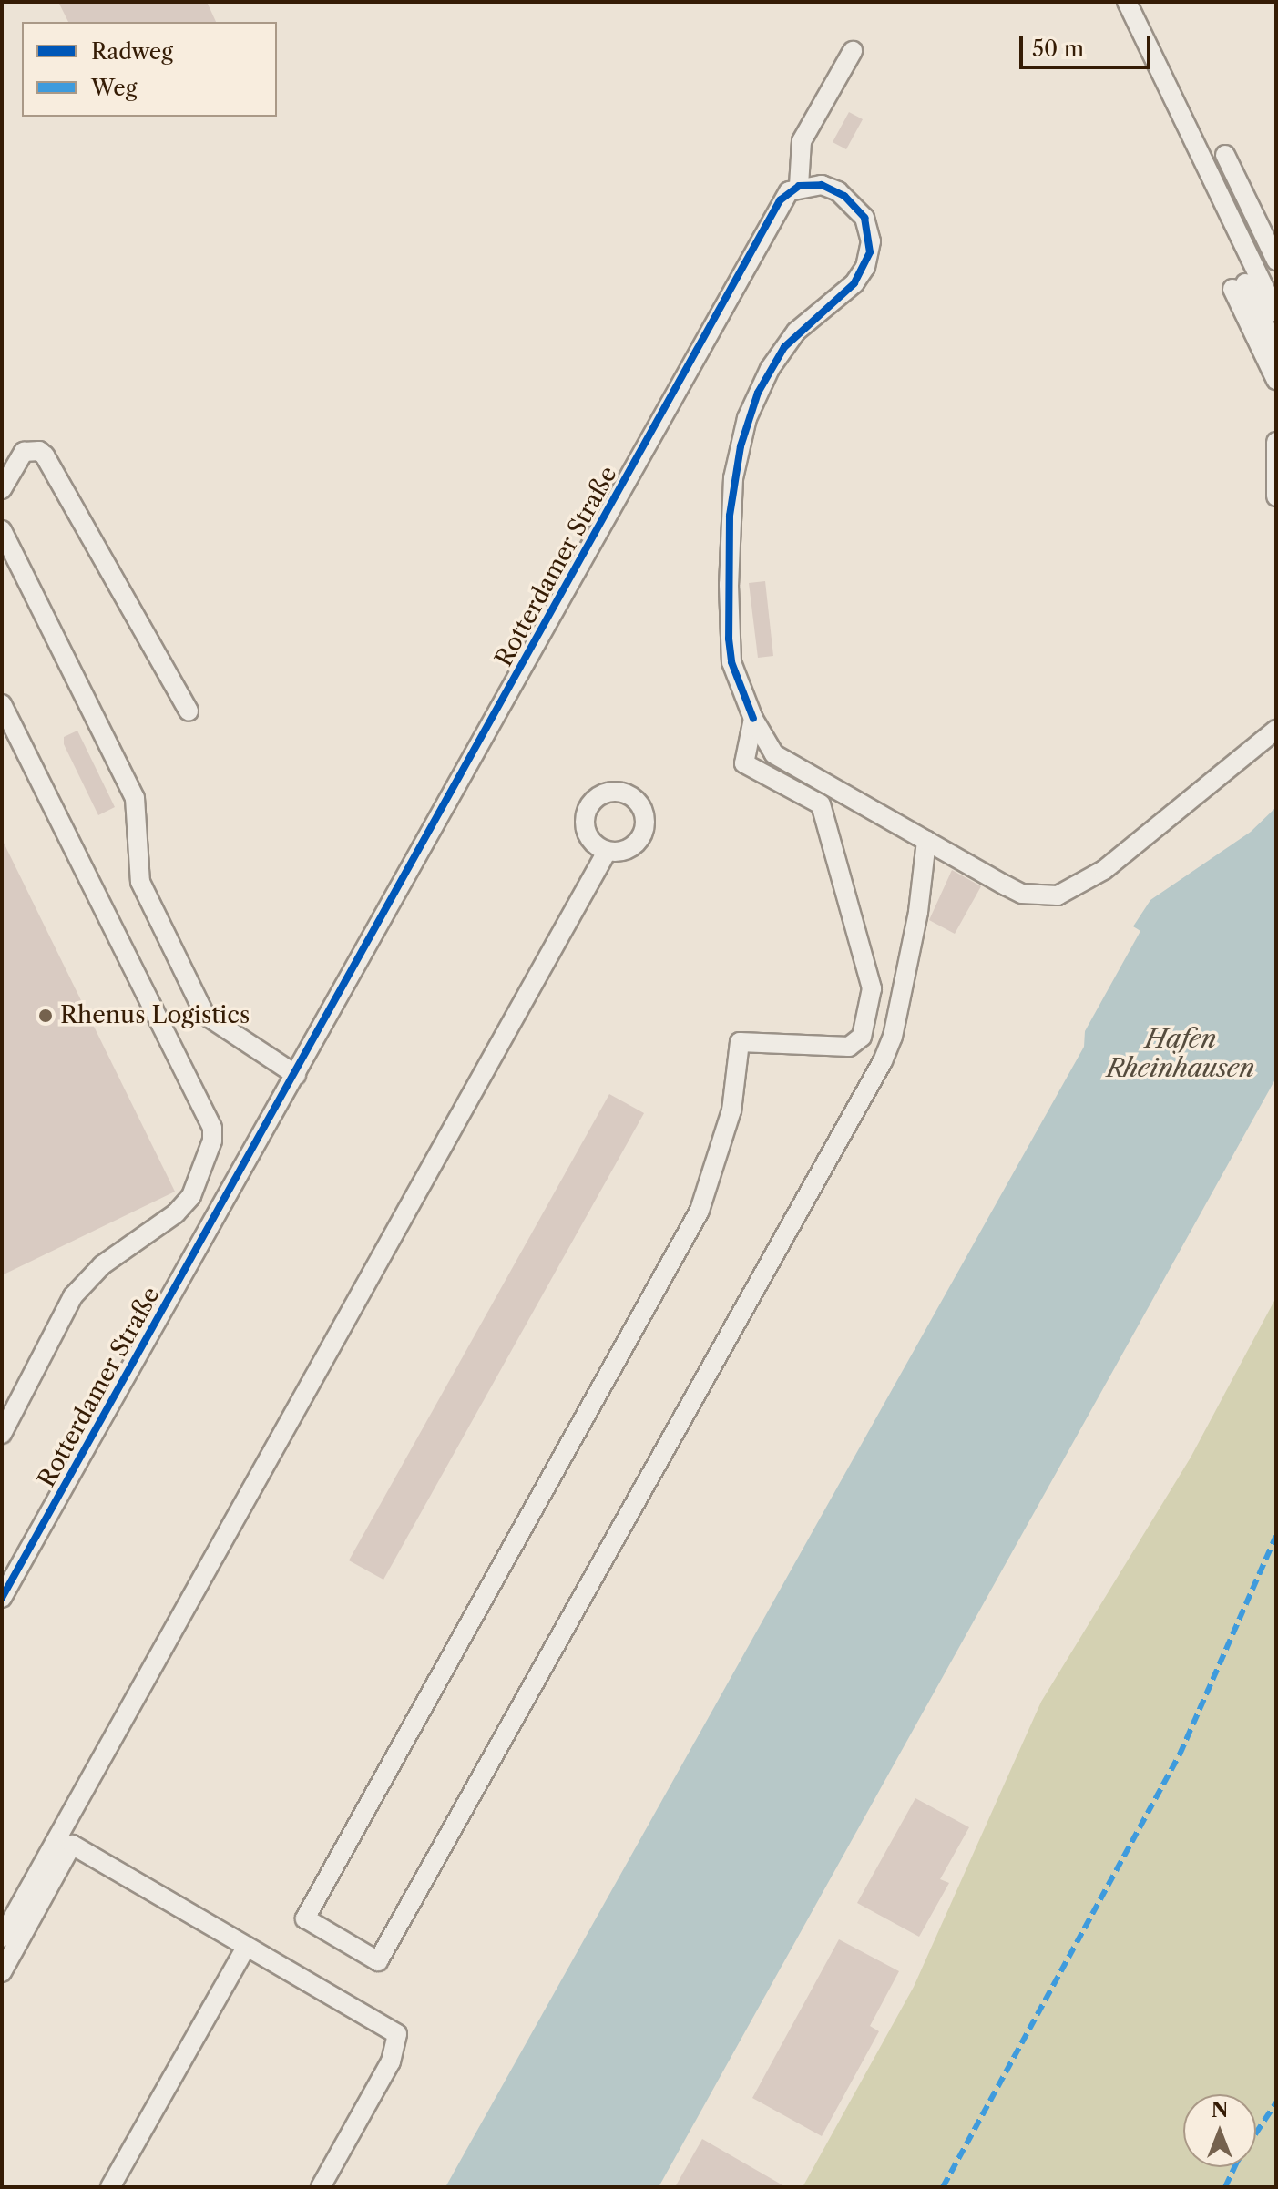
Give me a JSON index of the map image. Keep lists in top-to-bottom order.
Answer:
{
  "streets": {
    "street": ["Rotterdamer Straße"]
  },
  "water": ["Hafen Rheinhausen"],
  "places": ["Rhenus Logistics"],
  "legend": ["Radweg", "Weg"],
  "scale_bar": "50 m",
  "north": "top"
}
